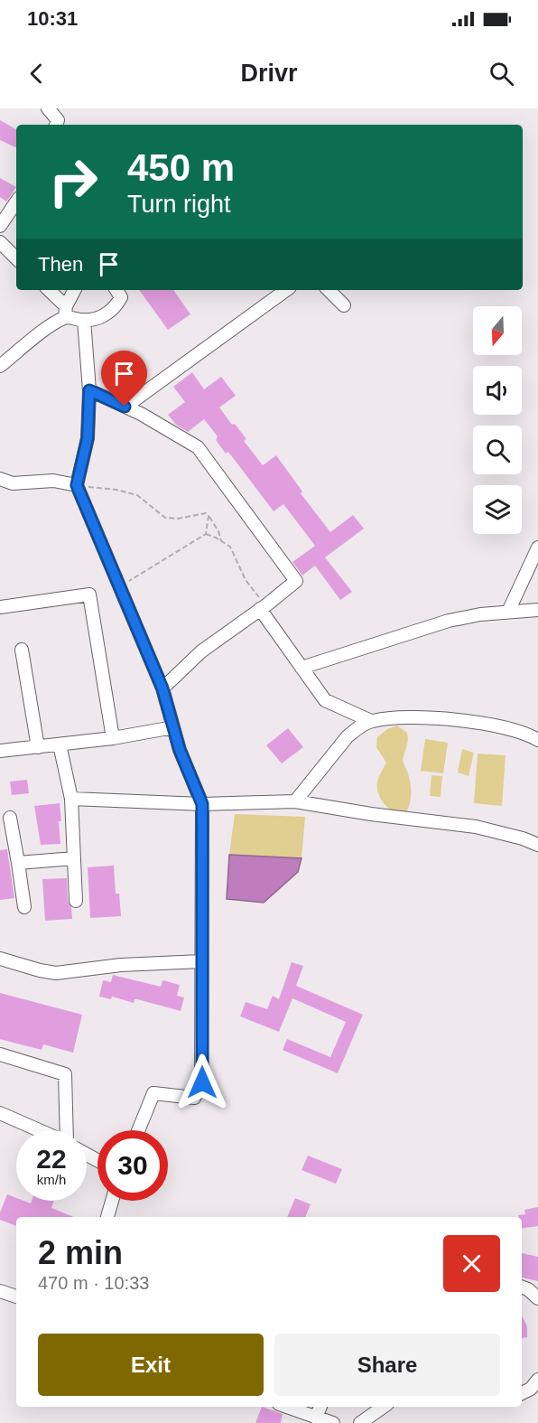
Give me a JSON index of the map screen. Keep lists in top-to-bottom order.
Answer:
{
  "north": "bottom",
  "page": {
    "status": "10:31",
    "header": "Drivr",
    "turn": ["450 m", "Turn right"],
    "then": "Then",
    "speed": "22 km/h",
    "limit": "30",
    "heading": ["2 min", "470 m · 10:33"],
    "buttons": ["Exit", "Share"]
  }
}
